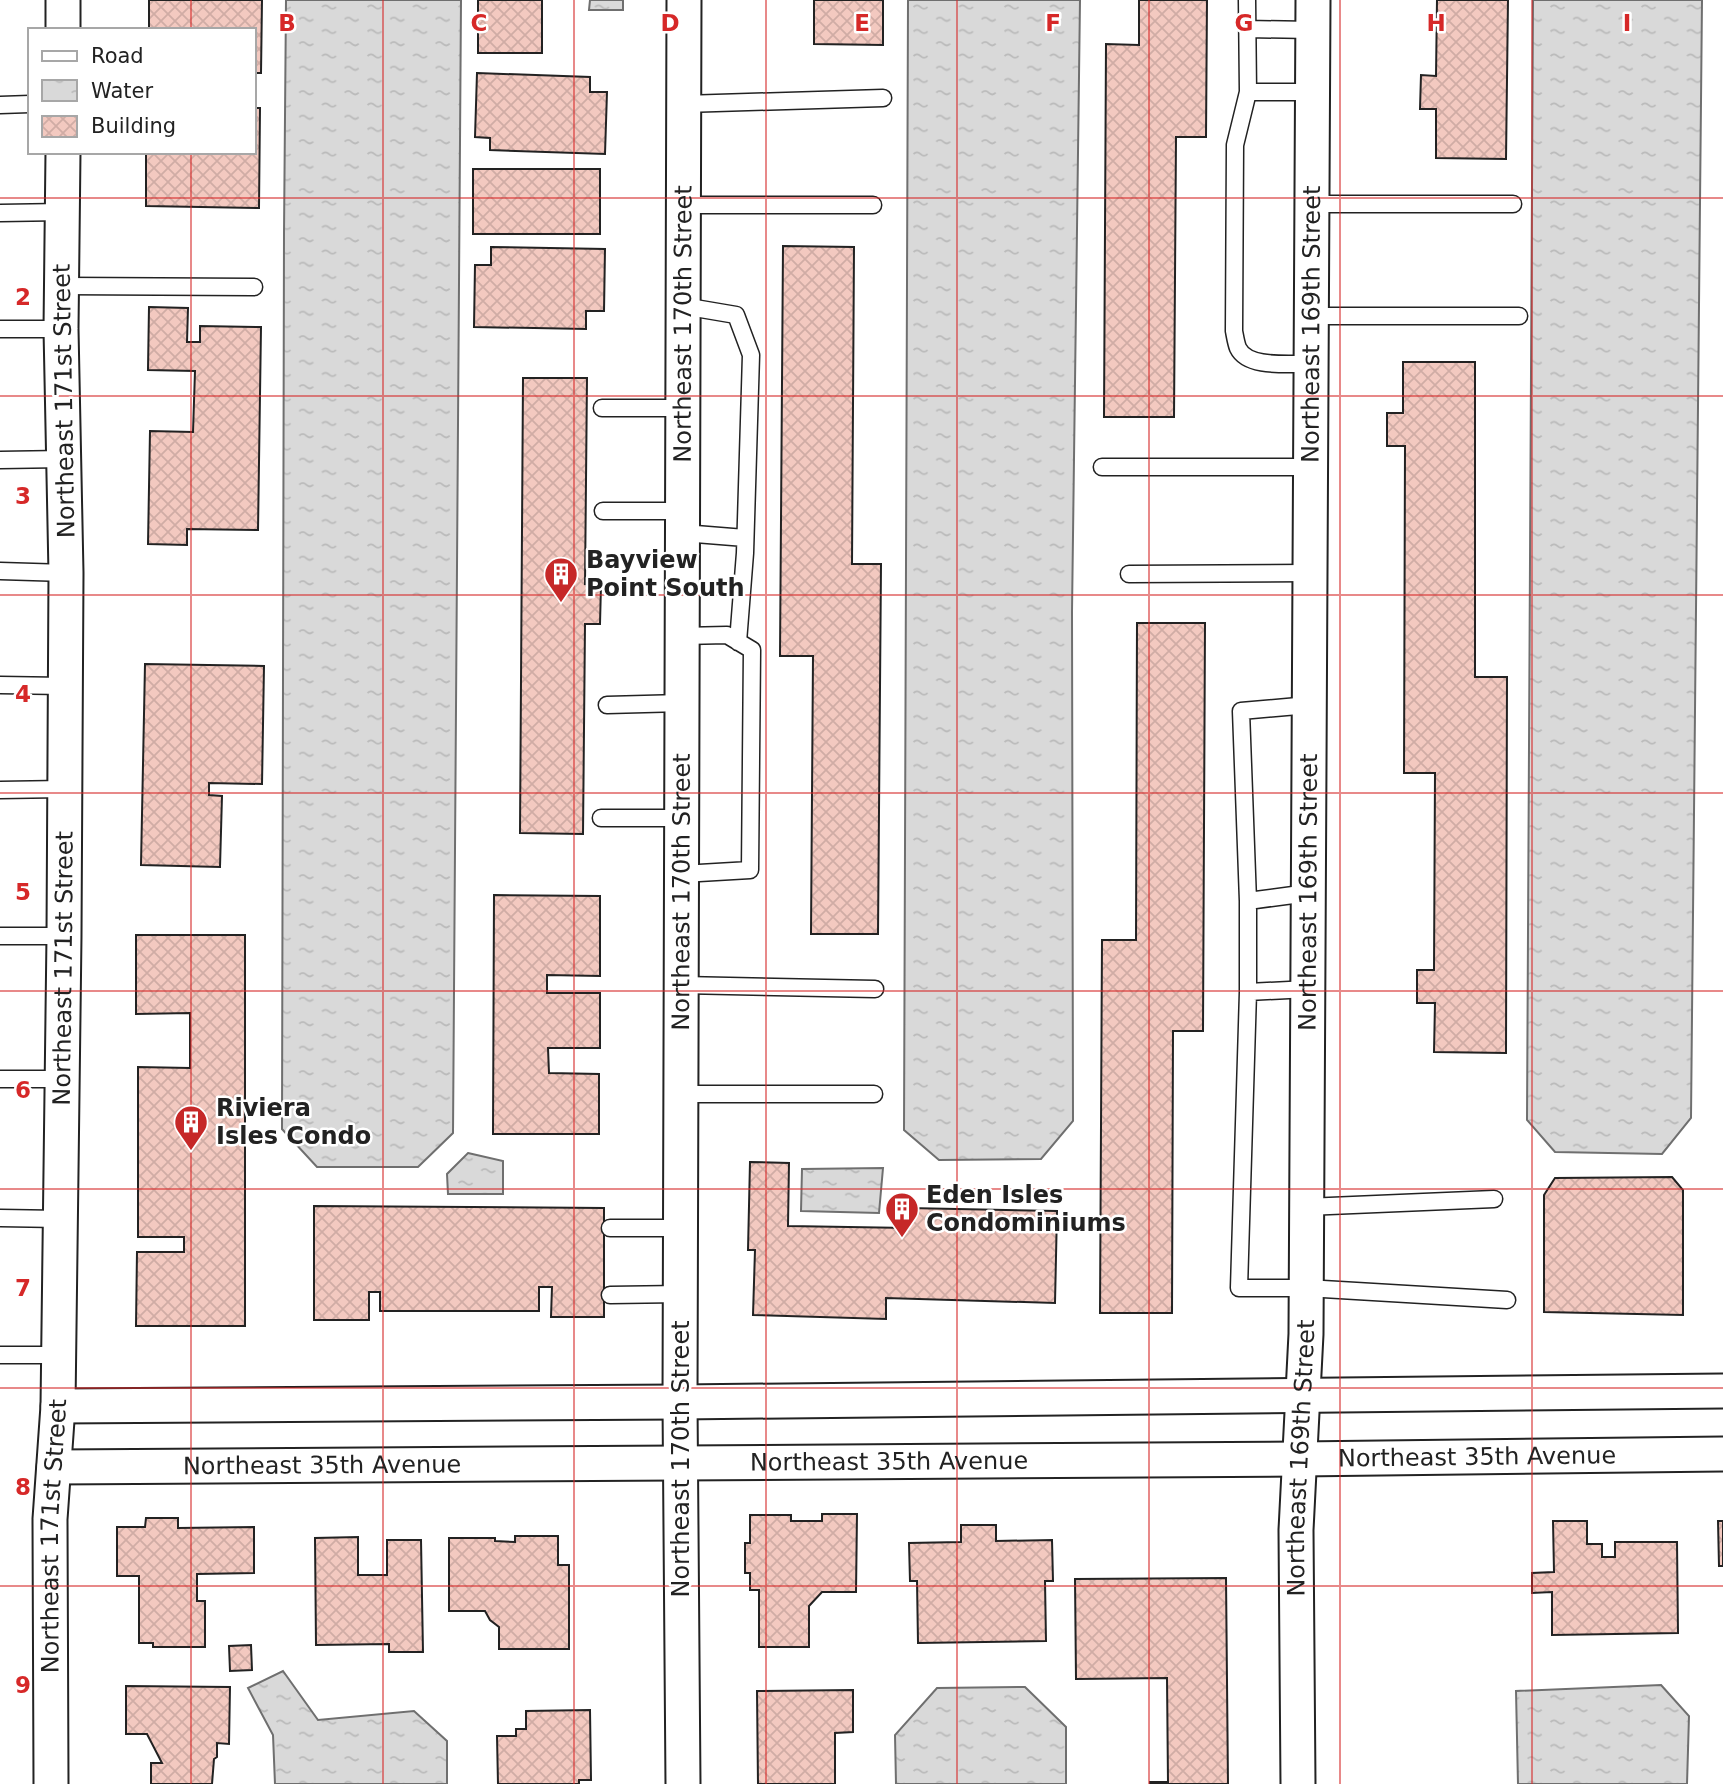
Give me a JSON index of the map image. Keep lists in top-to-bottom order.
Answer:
{
  "streets": {
    "street": [
      "Northeast 170th Street",
      "Northeast 169th Street",
      "Northeast 171st Street",
      "Northeast 35th Avenue"
    ]
  },
  "crossings": [
    ["Northeast 170th Street", "Northeast 35th Avenue"],
    ["Northeast 169th Street", "Northeast 35th Avenue"],
    ["Northeast 171st Street", "Northeast 35th Avenue"]
  ],
  "places": {
    "building": ["Bayview Point South", "Riviera Isles Condo", "Eden Isles Condominiums"]
  },
  "legend": ["Road", "Water", "Building"],
  "grid": {
    "columns": [
      "B",
      "C",
      "D",
      "E",
      "F",
      "G",
      "H",
      "I"
    ],
    "rows": [
      "2",
      "3",
      "4",
      "5",
      "6",
      "7",
      "8",
      "9"
    ]
  }
}
